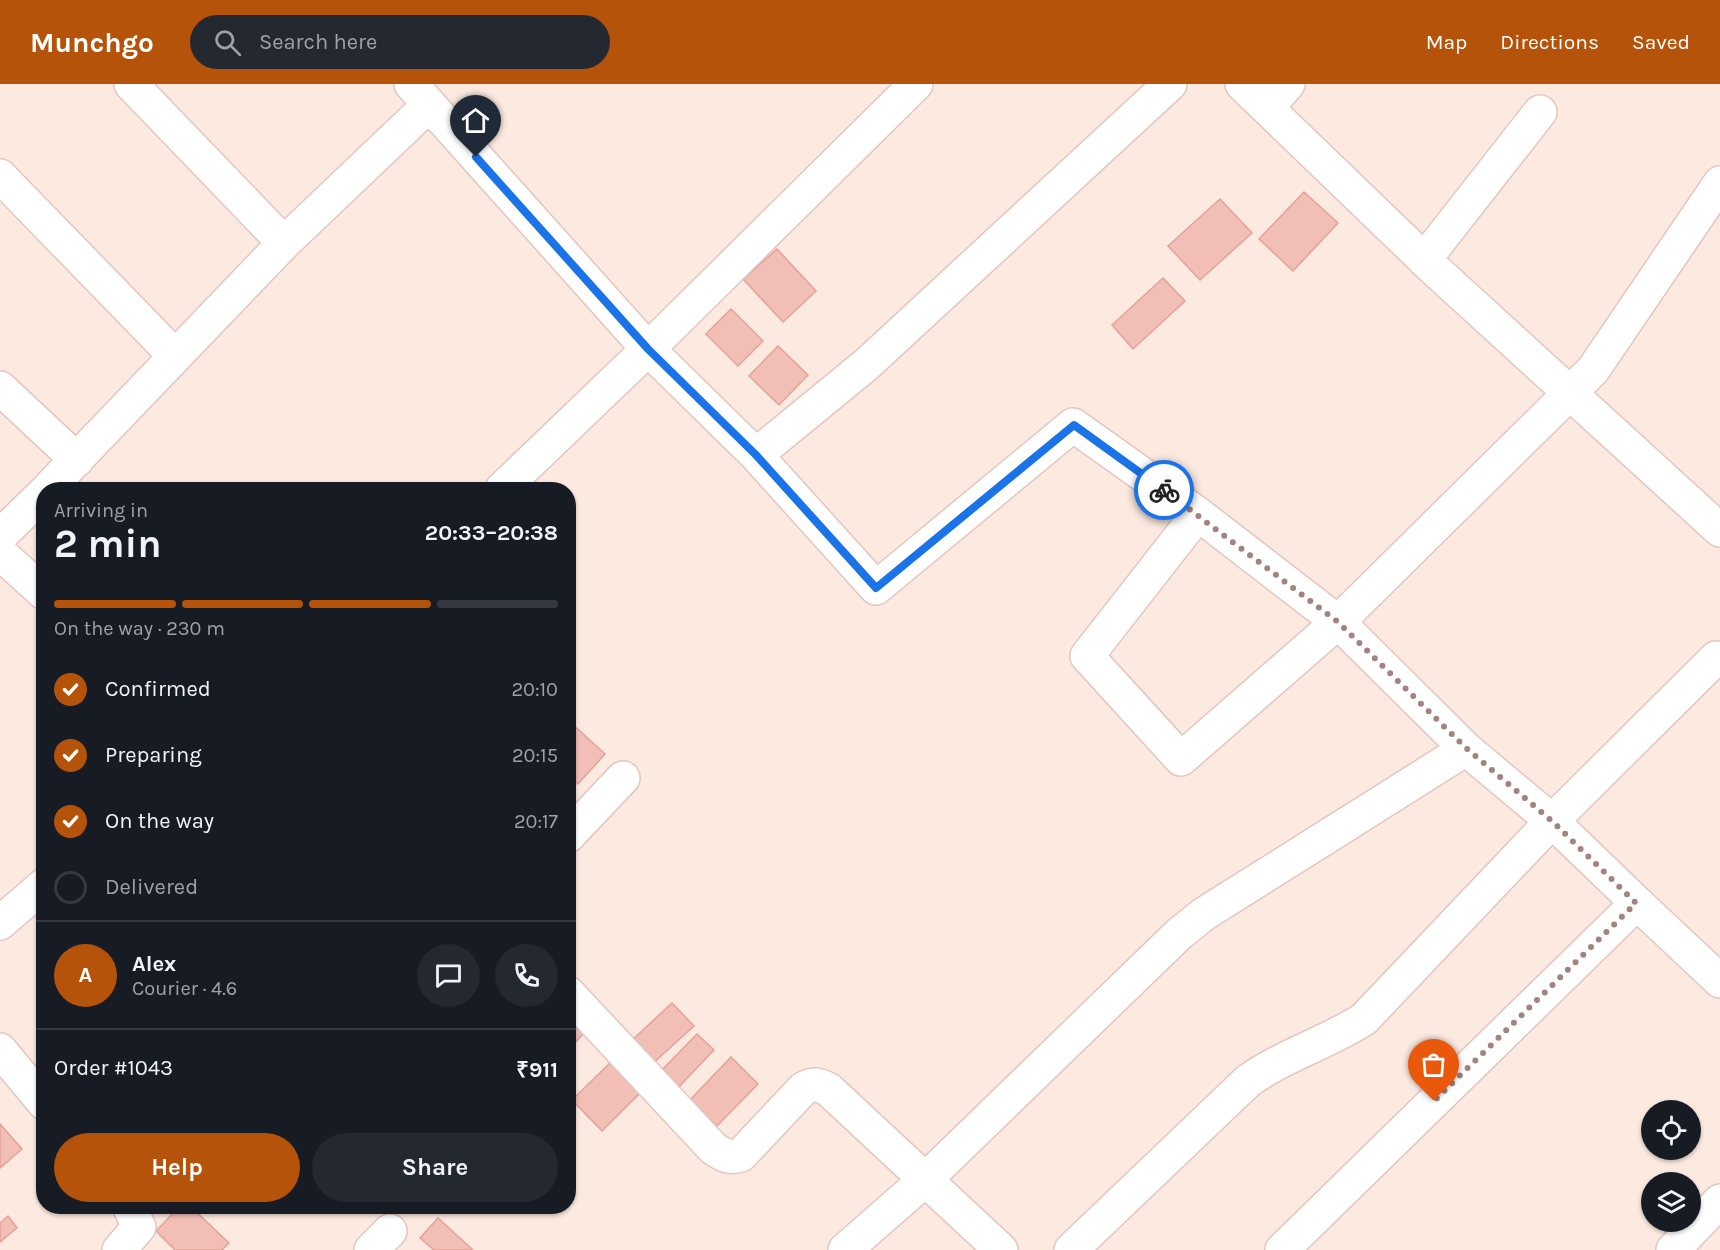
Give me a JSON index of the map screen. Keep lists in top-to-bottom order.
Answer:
{
  "page": {
    "header": "Munchgo",
    "search": "Search here",
    "nav": ["Map", "Directions", "Saved"],
    "heading": ["2 min", "Arriving in", "20:33–20:38"],
    "panel": [
      "Alex",
      "Courier · 4.6",
      "Order #1043",
      "₹911"
    ],
    "bar": "On the way · 230 m",
    "list": [
      ["Confirmed", "20:10"],
      ["Preparing", "20:15"],
      ["On the way", "20:17"],
      "Delivered"
    ],
    "round": "A",
    "buttons": ["Help", "Share"]
  }
}
